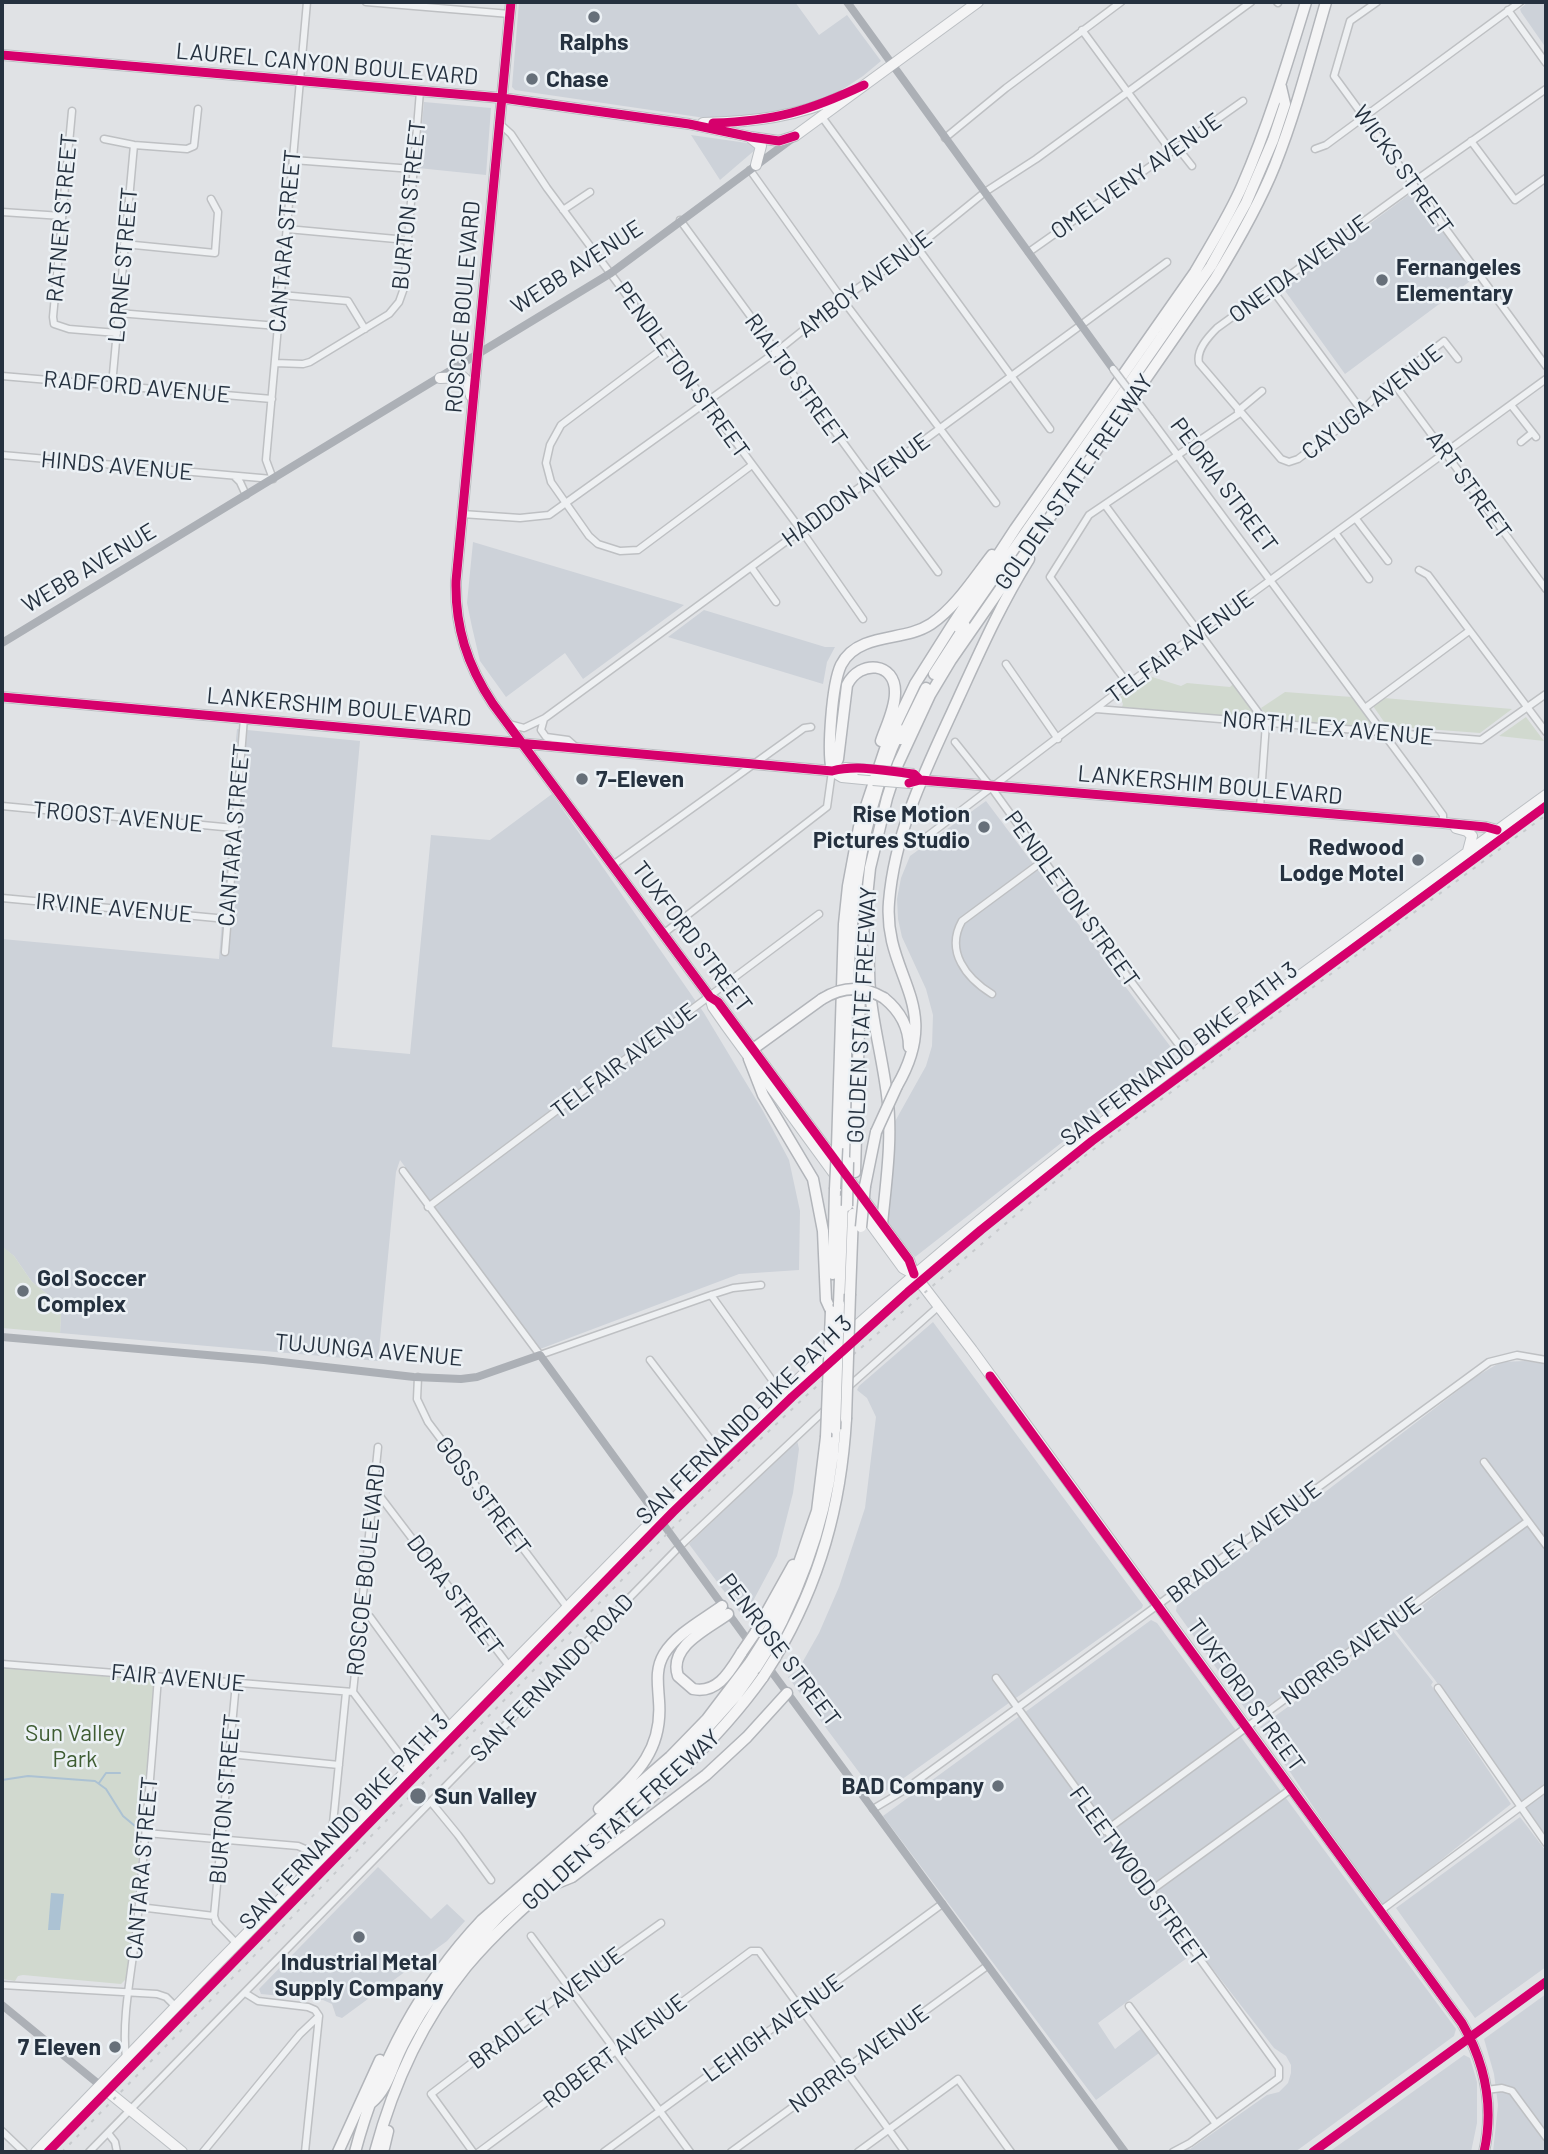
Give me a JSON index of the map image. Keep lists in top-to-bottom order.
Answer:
{
  "streets": {
    "highway": ["GOLDEN STATE FREEWAY"],
    "main road": [
      "LAUREL CANYON BOULEVARD",
      "ROSCOE BOULEVARD",
      "LANKERSHIM BOULEVARD",
      "TUXFORD STREET",
      "SAN FERNANDO ROAD"
    ],
    "street": [
      "WICKS STREET",
      "OMELVENY AVENUE",
      "BURTON STREET",
      "RATNER STREET",
      "CANTARA STREET",
      "LORNE STREET",
      "WEBB AVENUE",
      "ONEIDA AVENUE",
      "AMBOY AVENUE",
      "PENDLETON STREET",
      "RIALTO STREET",
      "RADFORD AVENUE",
      "CAYUGA AVENUE",
      "HINDS AVENUE",
      "PEORIA STREET",
      "ART STREET",
      "HADDON AVENUE",
      "TELFAIR AVENUE",
      "NORTH ILEX AVENUE",
      "TROOST AVENUE",
      "IRVINE AVENUE",
      "TUJUNGA AVENUE",
      "GOSS STREET",
      "BRADLEY AVENUE",
      "DORA STREET",
      "PENROSE STREET",
      "NORRIS AVENUE",
      "FAIR AVENUE",
      "FLEETWOOD STREET",
      "LEHIGH AVENUE",
      "ROBERT AVENUE"
    ],
    "cycle path": ["SAN FERNANDO BIKE PATH 3"]
  },
  "crossings": [
    ["LAUREL CANYON BOULEVARD", "BURTON STREET"],
    ["LAUREL CANYON BOULEVARD", "CANTARA STREET"],
    ["LAUREL CANYON BOULEVARD", "WEBB AVENUE"],
    ["LAUREL CANYON BOULEVARD", "ROSCOE BOULEVARD"],
    ["LAUREL CANYON BOULEVARD", "PEORIA STREET"],
    ["WICKS STREET", "ONEIDA AVENUE"],
    ["OMELVENY AVENUE", "PEORIA STREET"],
    ["BURTON STREET", "CANTARA STREET"],
    ["BURTON STREET", "FAIR AVENUE"],
    ["RATNER STREET", "LORNE STREET"],
    ["CANTARA STREET", "WEBB AVENUE"],
    ["CANTARA STREET", "RADFORD AVENUE"],
    ["CANTARA STREET", "HINDS AVENUE"],
    ["CANTARA STREET", "LANKERSHIM BOULEVARD"],
    ["CANTARA STREET", "TROOST AVENUE"],
    ["CANTARA STREET", "IRVINE AVENUE"],
    ["CANTARA STREET", "FAIR AVENUE"],
    ["CANTARA STREET", "SAN FERNANDO ROAD"],
    ["LORNE STREET", "RADFORD AVENUE"],
    ["WEBB AVENUE", "ROSCOE BOULEVARD"],
    ["WEBB AVENUE", "PENDLETON STREET"],
    ["WEBB AVENUE", "RIALTO STREET"],
    ["WEBB AVENUE", "HINDS AVENUE"],
    ["ONEIDA AVENUE", "CAYUGA AVENUE"],
    ["AMBOY AVENUE", "ROSCOE BOULEVARD"],
    ["AMBOY AVENUE", "PENDLETON STREET"],
    ["AMBOY AVENUE", "RIALTO STREET"],
    ["AMBOY AVENUE", "PEORIA STREET"],
    ["ROSCOE BOULEVARD", "PENDLETON STREET"],
    ["ROSCOE BOULEVARD", "TUXFORD STREET"],
    ["ROSCOE BOULEVARD", "DORA STREET"],
    ["ROSCOE BOULEVARD", "FAIR AVENUE"],
    ["ROSCOE BOULEVARD", "SAN FERNANDO ROAD"],
    ["PENDLETON STREET", "HADDON AVENUE"],
    ["PENDLETON STREET", "TELFAIR AVENUE"],
    ["PENDLETON STREET", "LANKERSHIM BOULEVARD"],
    ["PENDLETON STREET", "SAN FERNANDO ROAD"],
    ["RIALTO STREET", "HADDON AVENUE"],
    ["CAYUGA AVENUE", "ART STREET"],
    ["PEORIA STREET", "HADDON AVENUE"],
    ["PEORIA STREET", "TELFAIR AVENUE"],
    ["PEORIA STREET", "LANKERSHIM BOULEVARD"],
    ["PEORIA STREET", "NORTH ILEX AVENUE"],
    ["ART STREET", "TELFAIR AVENUE"],
    ["HADDON AVENUE", "TUXFORD STREET"],
    ["TELFAIR AVENUE", "LANKERSHIM BOULEVARD"],
    ["TELFAIR AVENUE", "NORTH ILEX AVENUE"],
    ["TELFAIR AVENUE", "TUXFORD STREET"],
    ["TELFAIR AVENUE", "PENROSE STREET"],
    ["LANKERSHIM BOULEVARD", "TUXFORD STREET"],
    ["LANKERSHIM BOULEVARD", "SAN FERNANDO ROAD"],
    ["TUXFORD STREET", "BRADLEY AVENUE"],
    ["TUXFORD STREET", "NORRIS AVENUE"],
    ["TUXFORD STREET", "SAN FERNANDO ROAD"],
    ["TUJUNGA AVENUE", "GOSS STREET"],
    ["TUJUNGA AVENUE", "PENROSE STREET"],
    ["GOSS STREET", "SAN FERNANDO ROAD"],
    ["BRADLEY AVENUE", "PENROSE STREET"],
    ["BRADLEY AVENUE", "FLEETWOOD STREET"],
    ["DORA STREET", "SAN FERNANDO ROAD"],
    ["PENROSE STREET", "NORRIS AVENUE"],
    ["PENROSE STREET", "SAN FERNANDO ROAD"],
    ["PENROSE STREET", "LEHIGH AVENUE"],
    ["NORRIS AVENUE", "FLEETWOOD STREET"],
    ["LEHIGH AVENUE", "ROBERT AVENUE"]
  ],
  "parks": ["Sun Valley Park"],
  "places": [
    "Ralphs",
    "Chase",
    "Fernangeles Elementary",
    "7-Eleven",
    "Rise Motion Pictures Studio",
    "Redwood Lodge Motel",
    "Gol Soccer Complex",
    "BAD Company",
    "Sun Valley",
    "Industrial Metal Supply Company",
    "7 Eleven"
  ]
}
